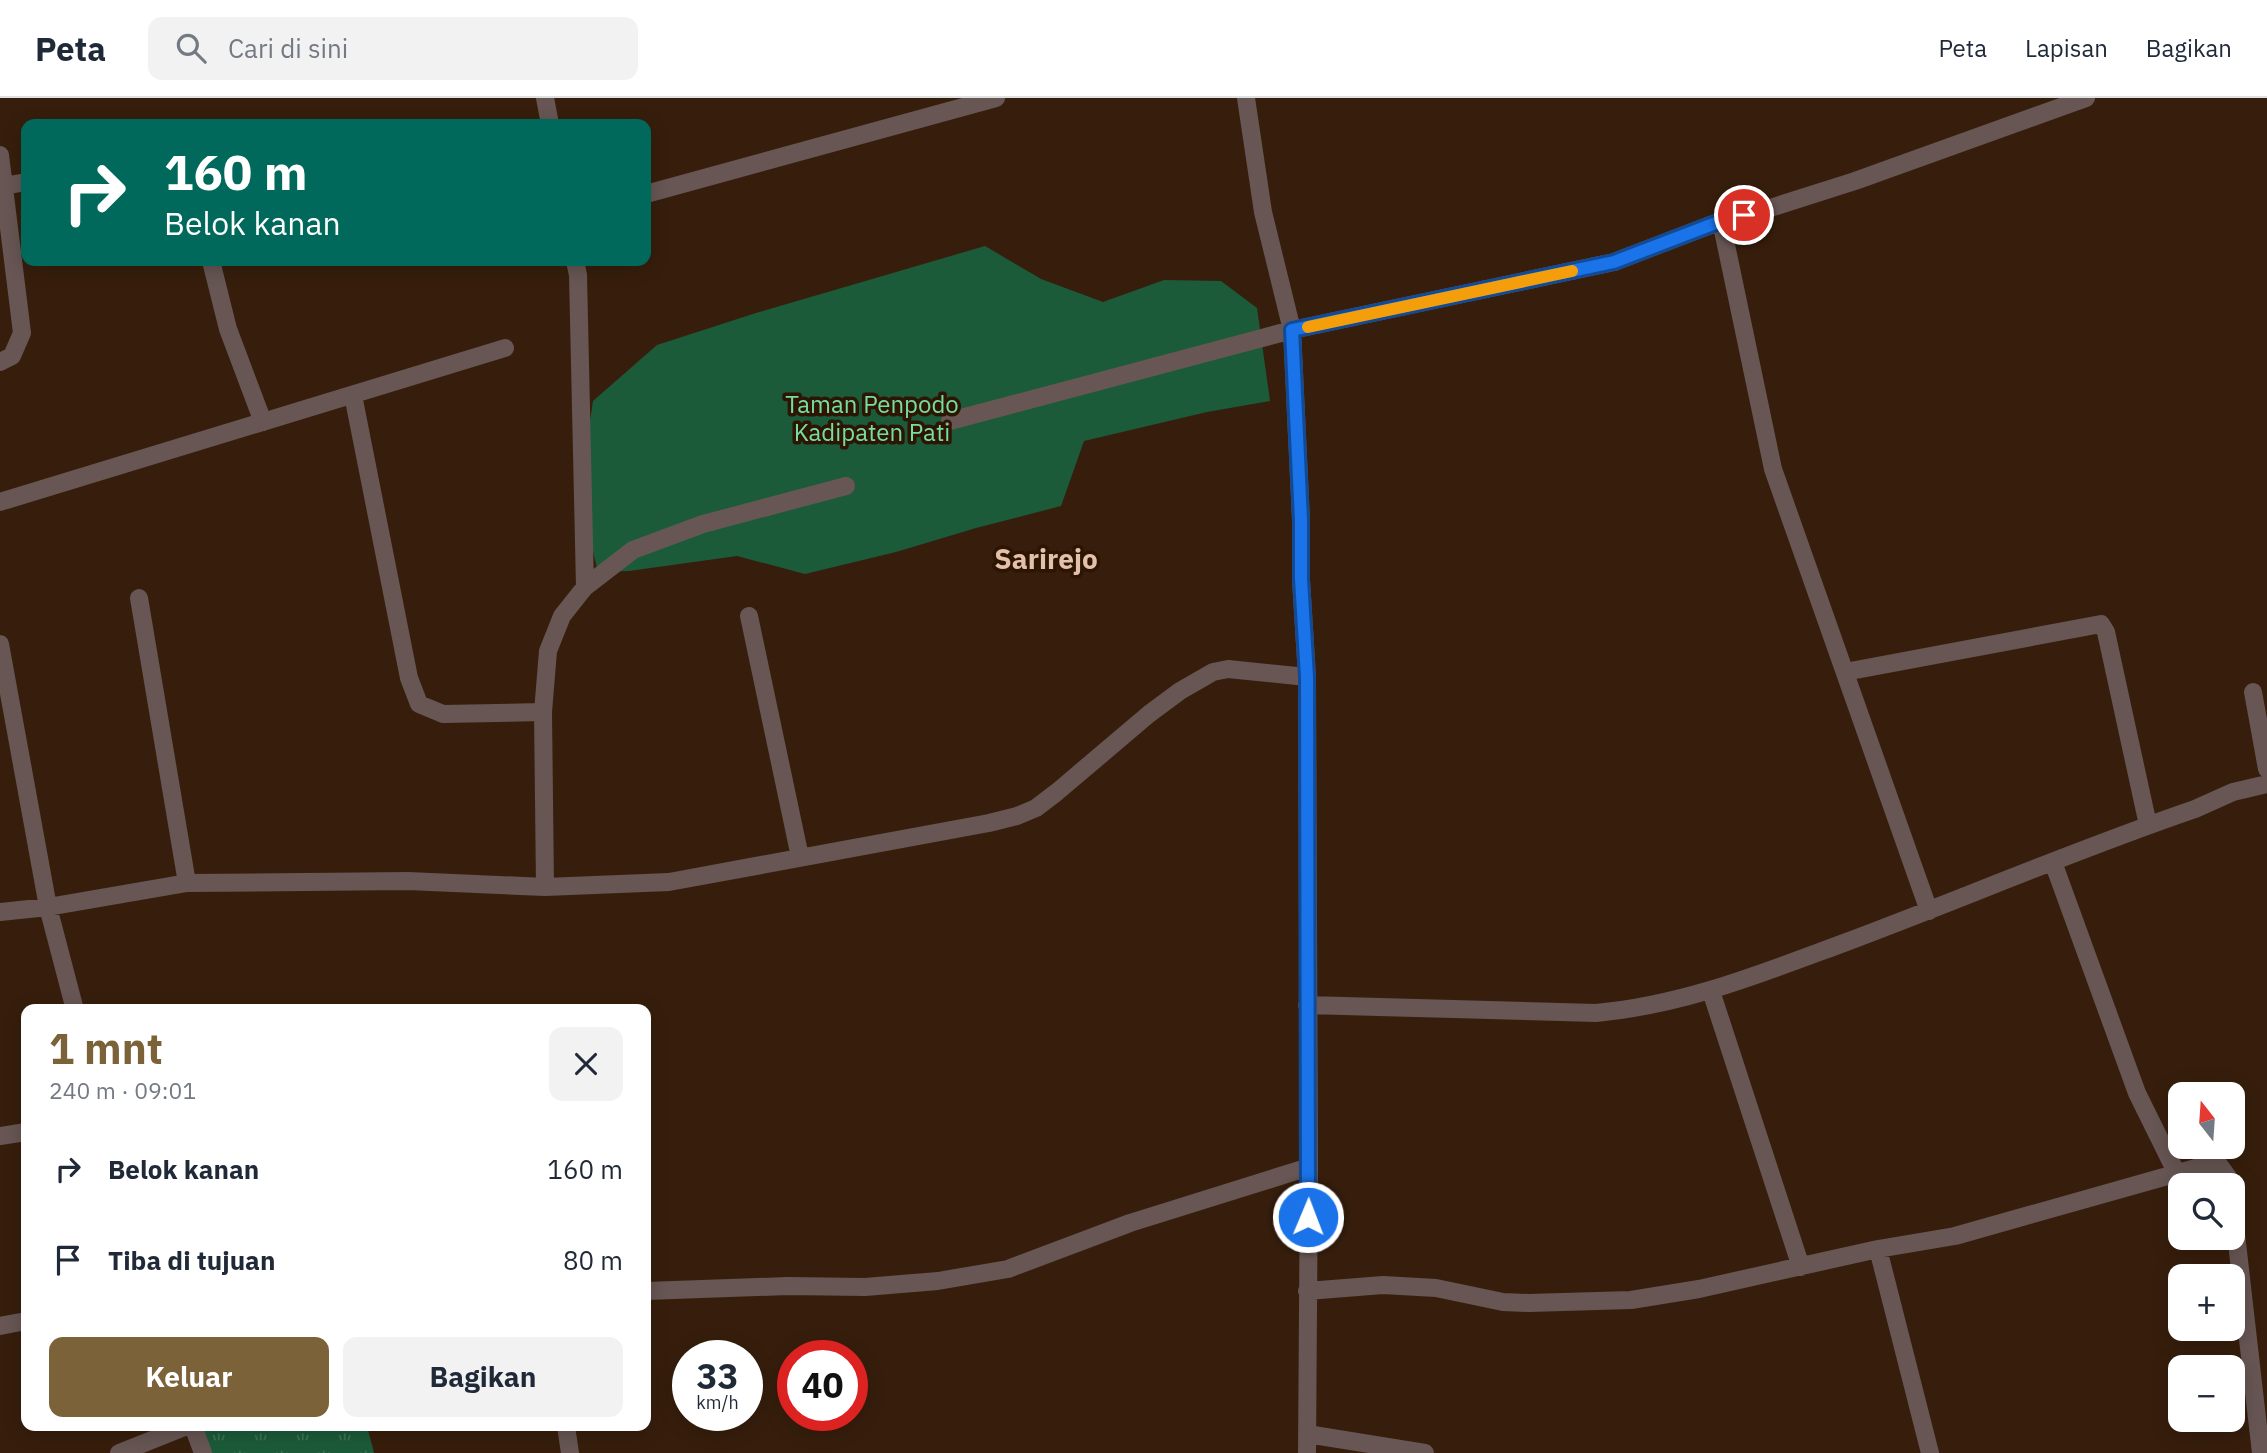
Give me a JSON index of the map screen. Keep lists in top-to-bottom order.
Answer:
{
  "districts": ["Sarirejo"],
  "parks": ["Taman Penpodo Kadipaten Pati"],
  "north": "top",
  "page": {
    "header": "Peta",
    "search": "Cari di sini",
    "nav": ["Peta", "Lapisan", "Bagikan"],
    "turn": ["160 m", "Belok kanan"],
    "heading": ["1 mnt", "240 m · 09:01"],
    "map_buttons": ["+", "−"],
    "list": [
      {
        "name": "Belok kanan",
        "value": "160 m"
      },
      {
        "name": "Tiba di tujuan",
        "value": "80 m"
      }
    ],
    "buttons": ["Keluar", "Bagikan"],
    "speed": "33 km/h",
    "limit": "40"
  }
}
